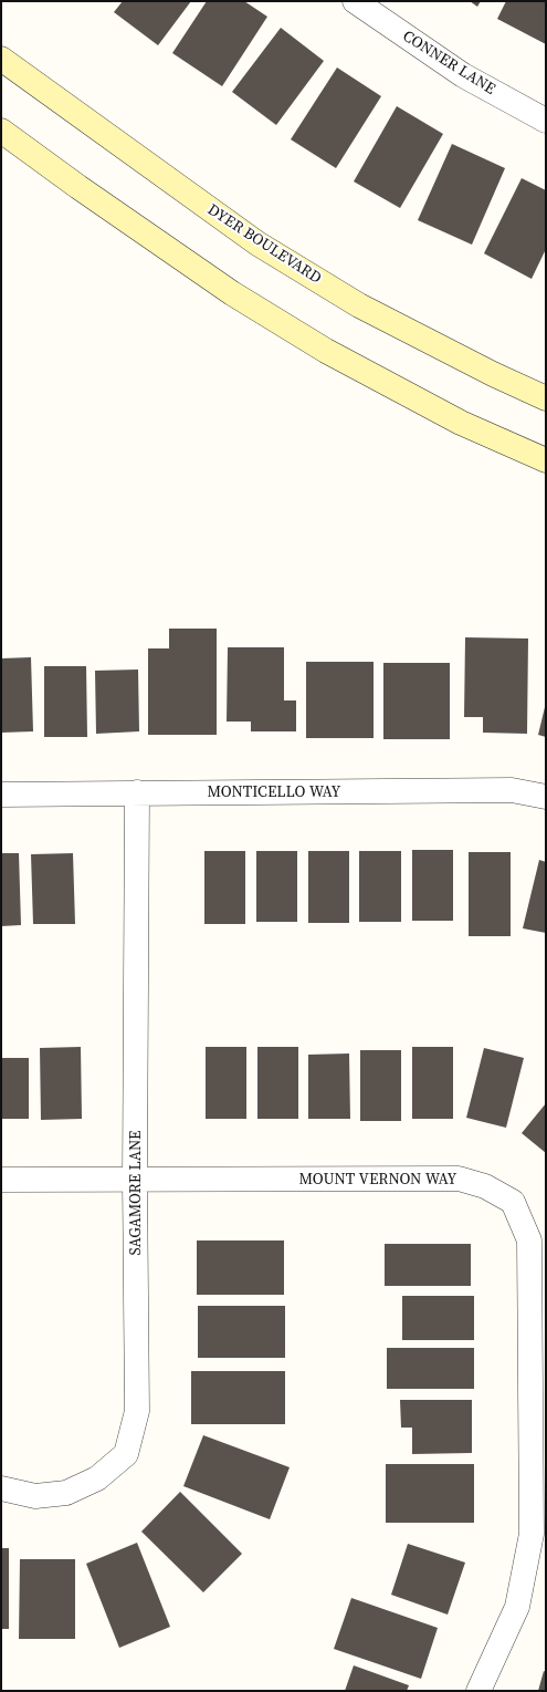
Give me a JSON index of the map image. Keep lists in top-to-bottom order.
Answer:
{
  "streets": {
    "main road": ["DYER BOULEVARD"],
    "street": [
      "CONNER LANE",
      "MONTICELLO WAY",
      "MOUNT VERNON WAY",
      "SAGAMORE LANE"
    ]
  },
  "crossings": [
    ["MONTICELLO WAY", "SAGAMORE LANE"],
    ["MOUNT VERNON WAY", "SAGAMORE LANE"]
  ]
}
